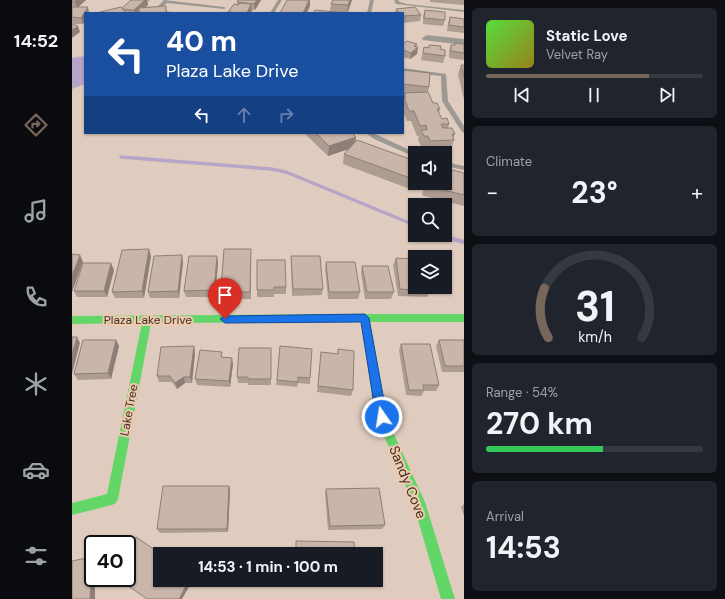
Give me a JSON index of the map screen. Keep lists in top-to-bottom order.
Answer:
{
  "streets": {
    "street": ["Plaza Lake Drive", "Lake Tree", "Sandy Cove"]
  },
  "crossings": [
    ["Plaza Lake Drive", "Lake Tree"],
    ["Plaza Lake Drive", "Sandy Cove"]
  ],
  "page": {
    "tabs": "14:52",
    "turn": ["40 m", "Plaza Lake Drive"],
    "song": ["Static Love", "Velvet Ray"],
    "tile": [
      "Climate",
      ["Range · 54%", "270 km"],
      ["Arrival", "14:53"]
    ],
    "heat": ["−", "23°", "+"],
    "limit": "40",
    "trip": "14:53 · 1 min · 100 m",
    "gauge": ["31", "km/h"]
  }
}
